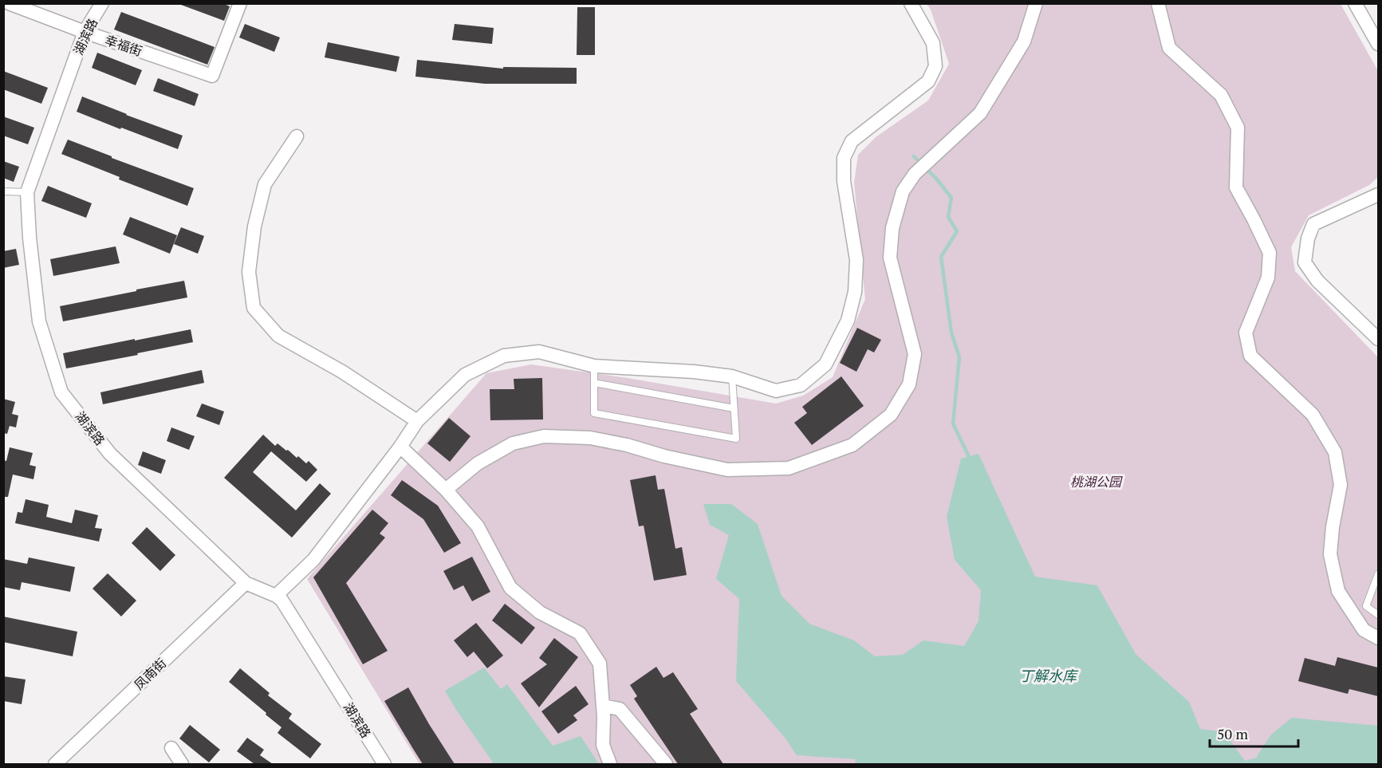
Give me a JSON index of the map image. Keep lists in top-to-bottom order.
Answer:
{
  "streets": {
    "street": ["湖滨路", "幸福街", "凤南街"]
  },
  "crossings": [
    ["湖滨路", "幸福街"],
    ["湖滨路", "凤南街"]
  ],
  "water": ["丁解水库"],
  "parks": ["桃湖公园"],
  "scale_bar": "50 m"
}
